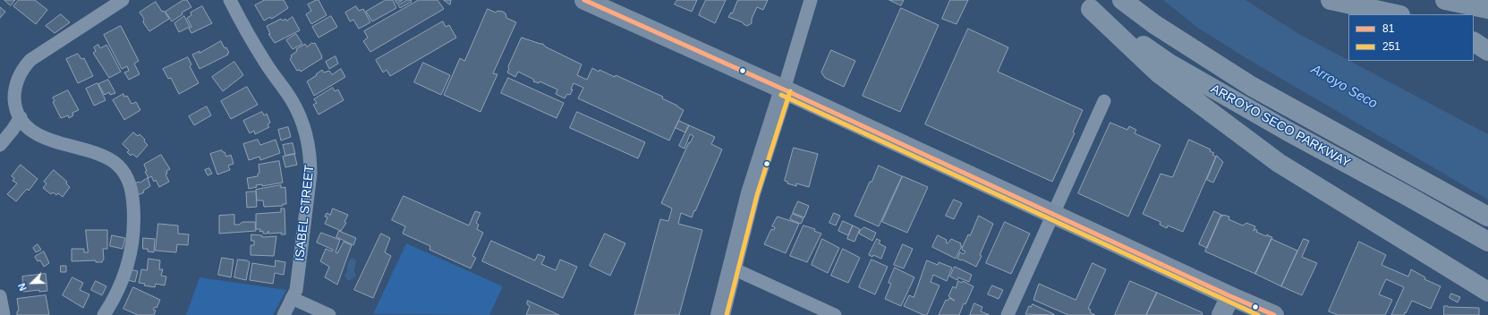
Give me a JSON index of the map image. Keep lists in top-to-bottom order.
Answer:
{
  "streets": {
    "highway": ["ARROYO SECO PARKWAY"],
    "street": ["ISABEL STREET"]
  },
  "water": ["Arroyo Seco"],
  "lines": ["transit line 81", "transit line 251"],
  "legend": ["81", "251"],
  "north": "bottom left"
}
